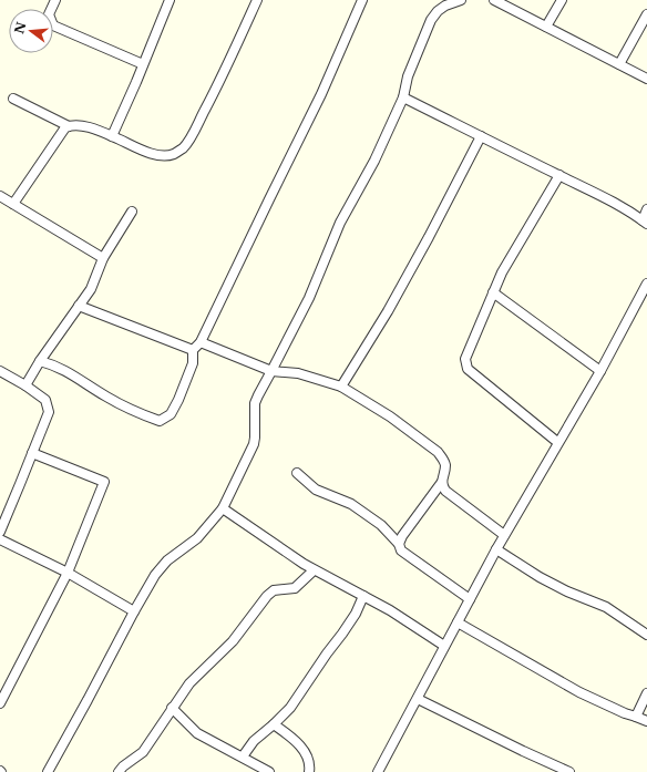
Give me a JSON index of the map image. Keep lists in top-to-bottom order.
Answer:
{
  "north": "left"
}
